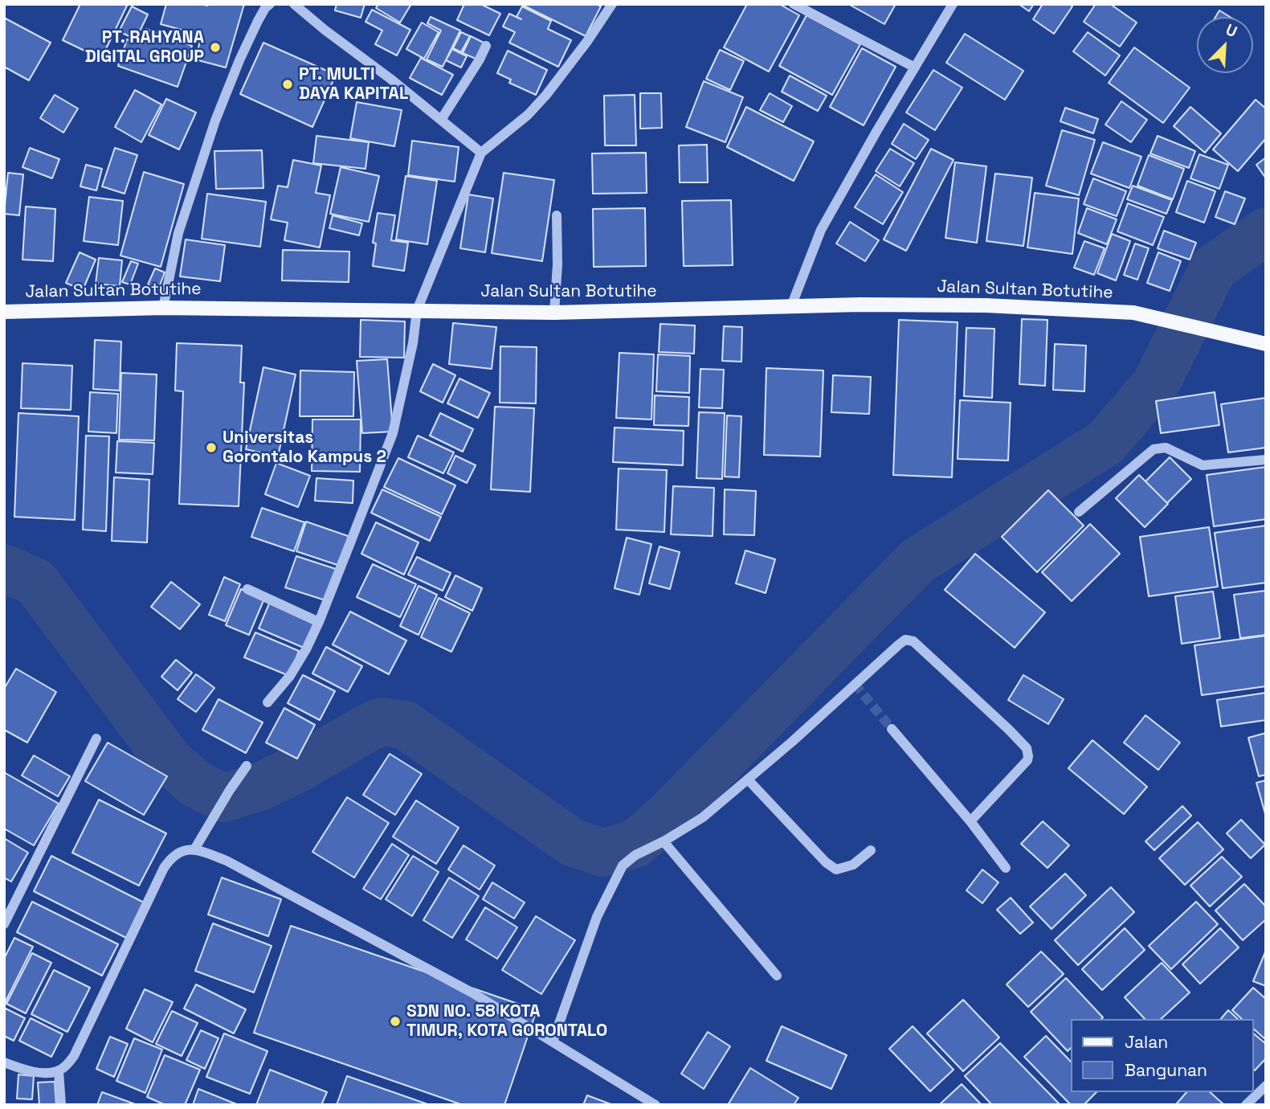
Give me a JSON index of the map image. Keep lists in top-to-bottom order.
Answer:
{
  "streets": {
    "main road": ["Jalan Sultan Botutihe"]
  },
  "places": [
    "PT. RAHYANA DIGITAL GROUP",
    "PT. MULTI DAYA KAPITAL",
    "Universitas Gorontalo Kampus 2",
    "SDN NO. 58 KOTA TIMUR, KOTA GORONTALO"
  ],
  "legend": ["Jalan", "Bangunan"],
  "north": "top right"
}
